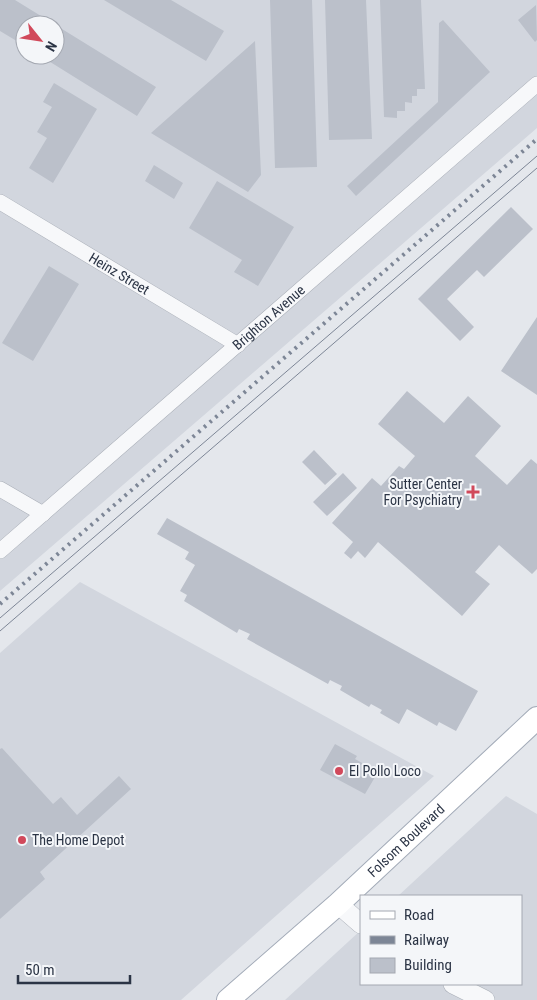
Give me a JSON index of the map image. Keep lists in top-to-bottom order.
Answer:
{
  "streets": {
    "main road": ["Folsom Boulevard"],
    "street": ["Heinz Street", "Brighton Avenue"]
  },
  "crossings": [
    ["Heinz Street", "Brighton Avenue"]
  ],
  "places": {
    "health": ["Sutter Center For Psychiatry"],
    "other": ["El Pollo Loco", "The Home Depot"]
  },
  "legend": ["Road", "Railway", "Building"],
  "scale_bar": "50 m",
  "north": "bottom right"
}
